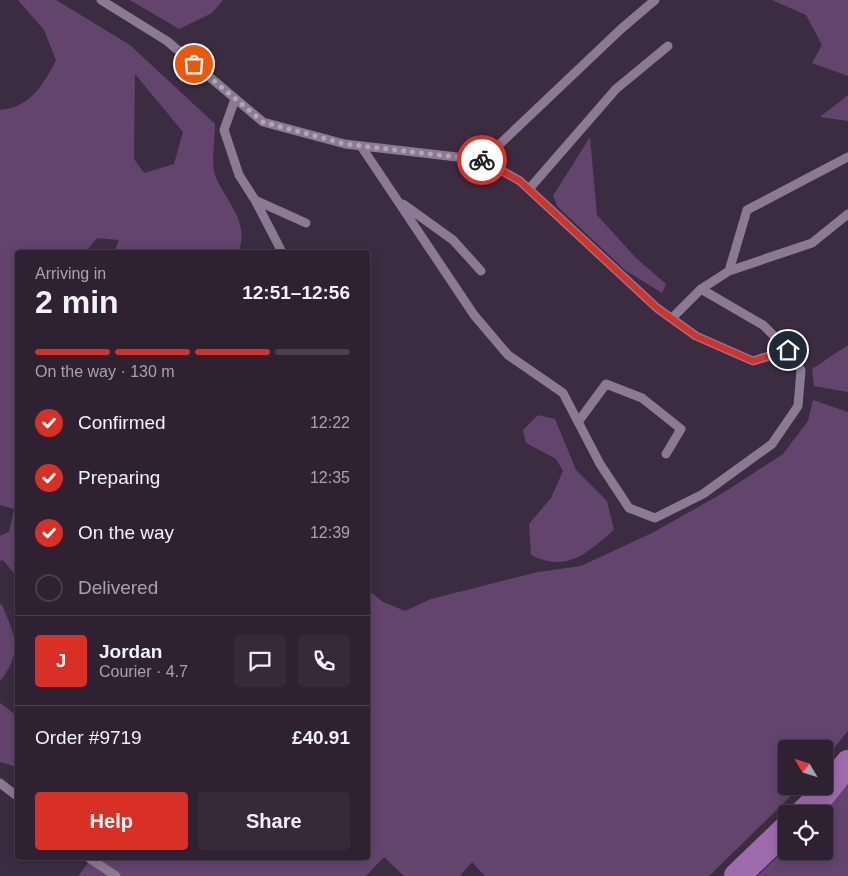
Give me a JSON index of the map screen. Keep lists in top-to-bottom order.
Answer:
{
  "north": "top left",
  "page": {
    "heading": ["2 min", "Arriving in", "12:51–12:56"],
    "panel": [
      "Jordan",
      "Courier · 4.7",
      "Order #9719",
      "£40.91"
    ],
    "bar": "On the way · 130 m",
    "list": [
      ["Confirmed", "12:22"],
      ["Preparing", "12:35"],
      ["On the way", "12:39"],
      "Delivered"
    ],
    "round": "J",
    "buttons": ["Help", "Share"]
  }
}
